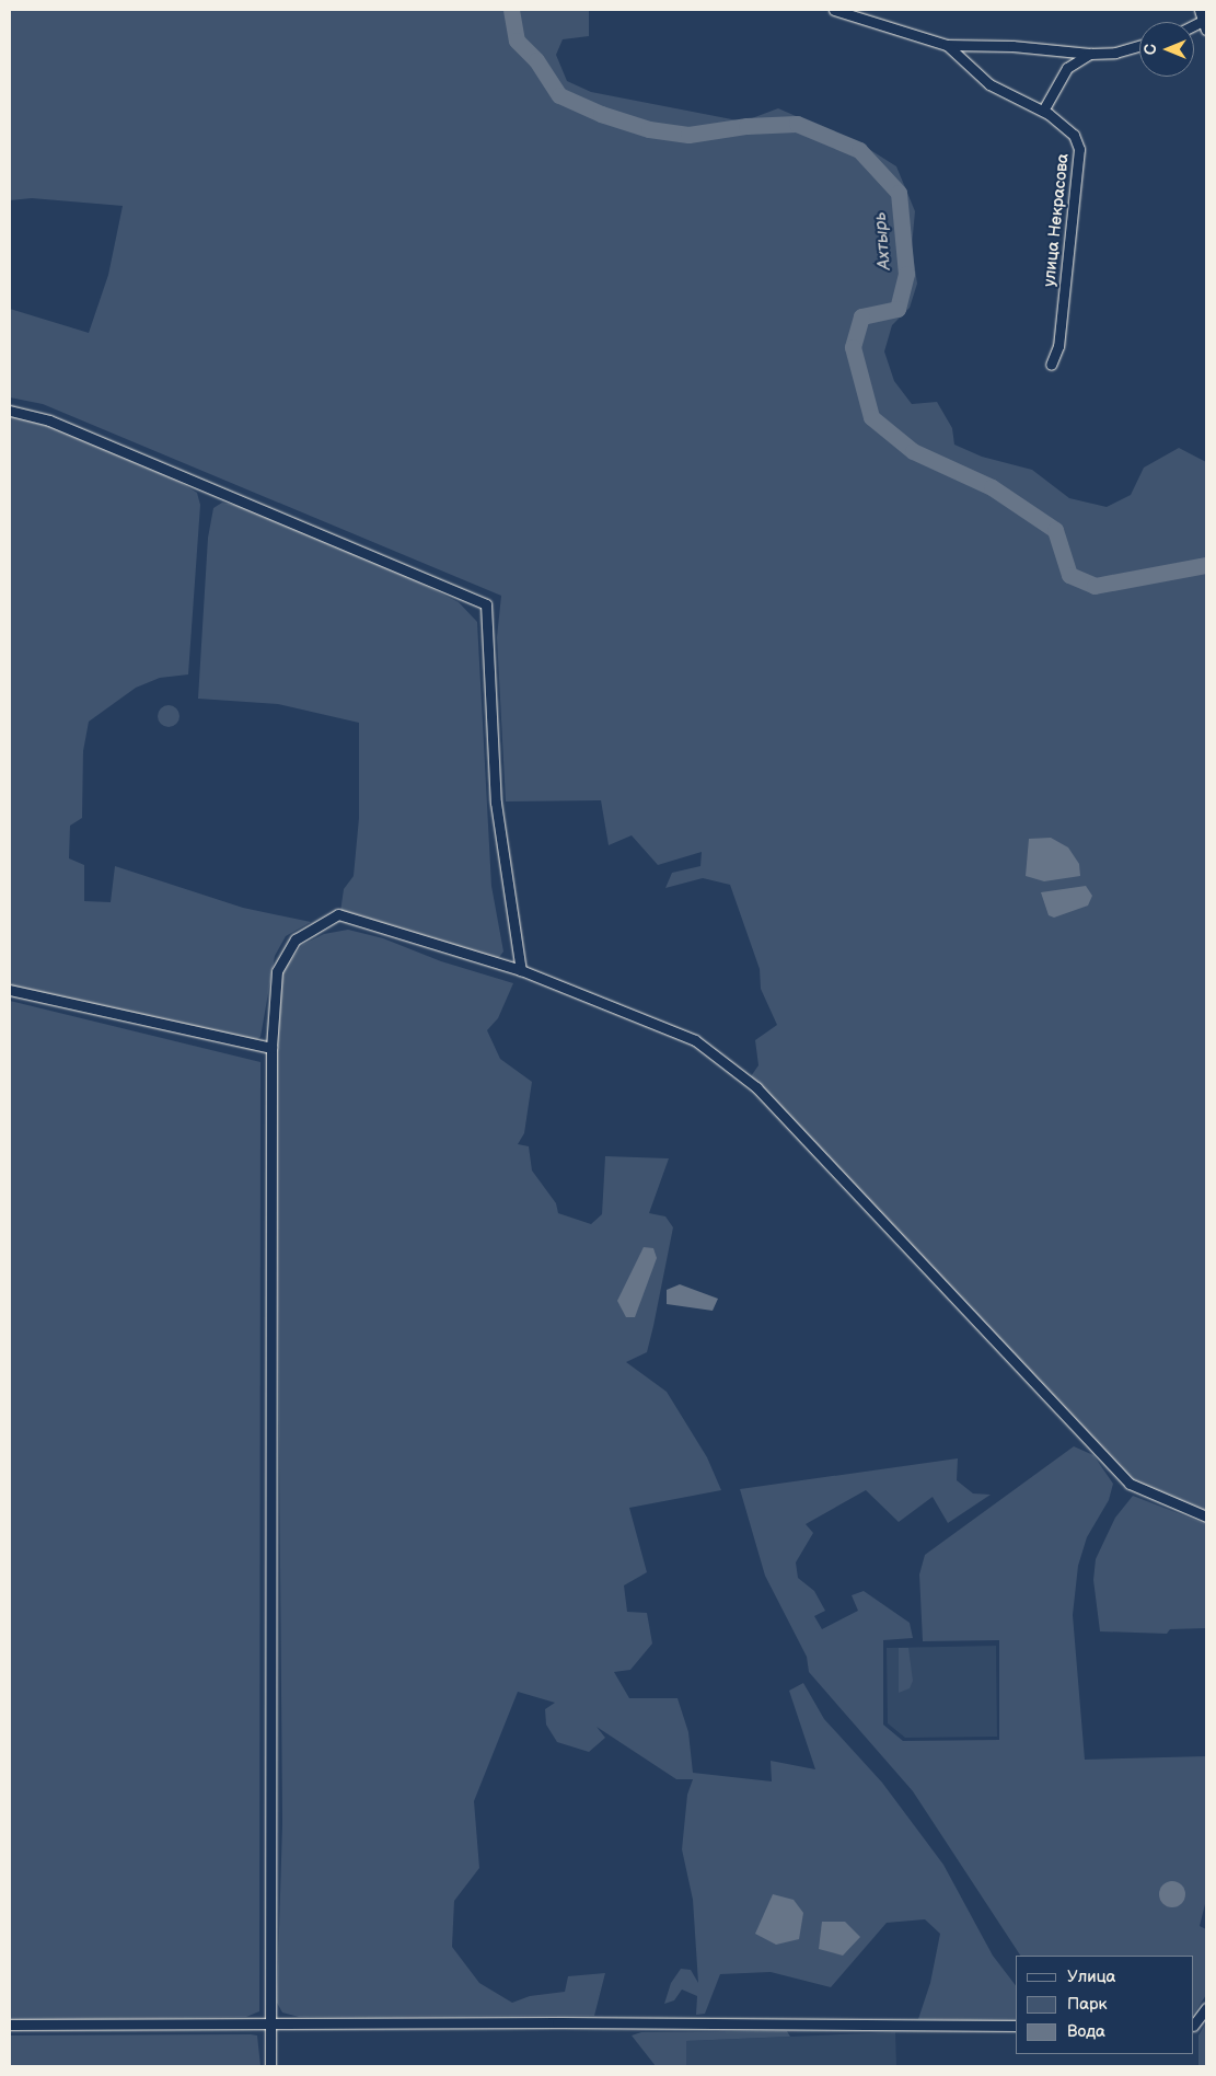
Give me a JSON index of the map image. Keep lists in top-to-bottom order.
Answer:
{
  "streets": {
    "street": ["улица Некрасова"]
  },
  "water": ["Ахтырь"],
  "legend": ["Улица", "Парк", "Вода"],
  "north": "left"
}
